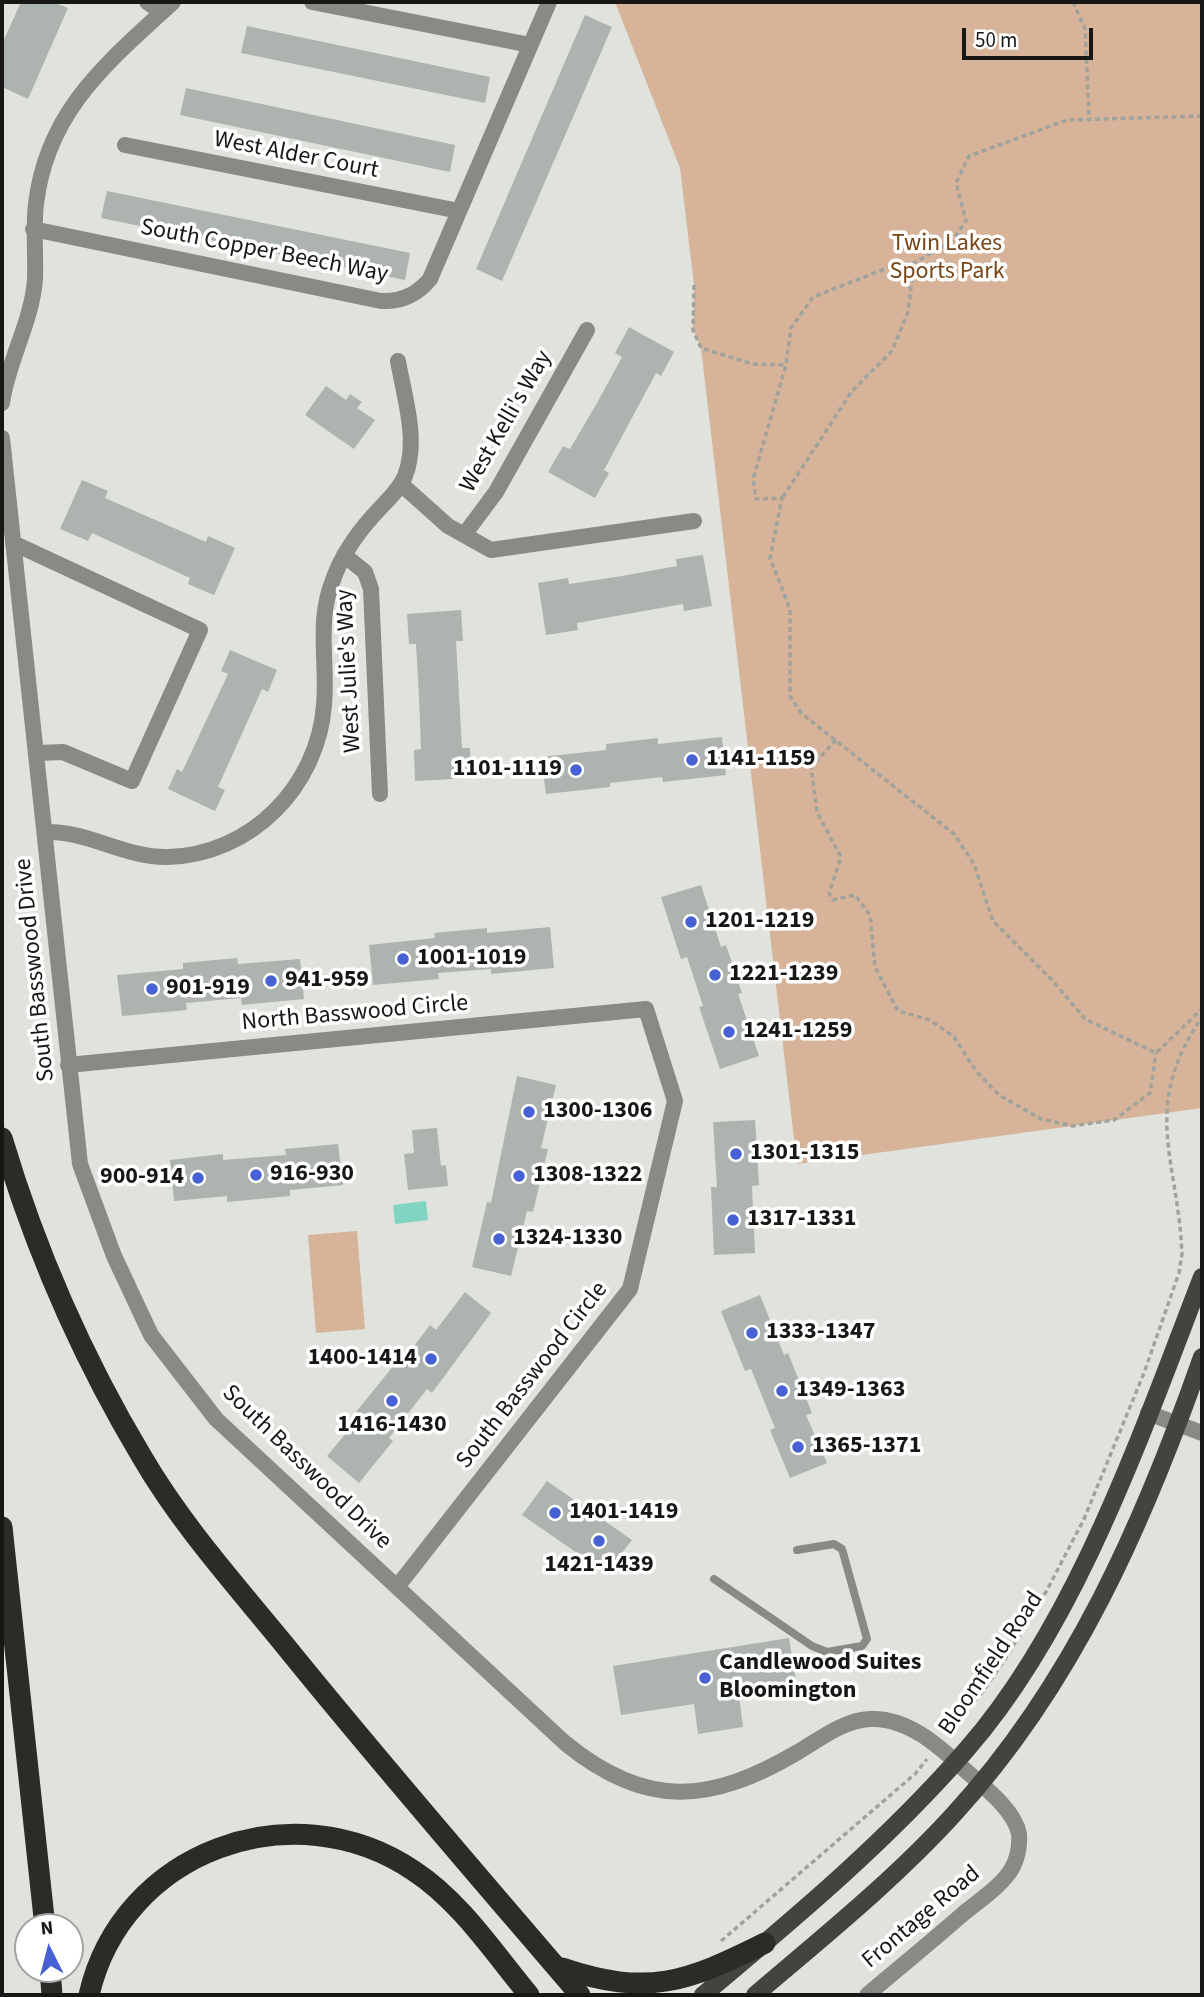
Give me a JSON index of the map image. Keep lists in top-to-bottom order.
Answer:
{
  "streets": {
    "main road": ["Bloomfield Road"],
    "street": [
      "West Alder Court",
      "South Copper Beech Way",
      "West Kelli's Way",
      "West Julie's Way",
      "South Basswood Drive",
      "North Basswood Circle",
      "South Basswood Circle",
      "Frontage Road"
    ]
  },
  "crossings": [
    ["West Alder Court", "South Copper Beech Way"],
    ["South Basswood Drive", "North Basswood Circle"],
    ["South Basswood Drive", "South Basswood Circle"],
    ["South Basswood Drive", "Bloomfield Road"],
    ["South Basswood Drive", "Frontage Road"],
    ["North Basswood Circle", "South Basswood Circle"],
    ["Bloomfield Road", "Frontage Road"]
  ],
  "parks": ["Twin Lakes Sports Park"],
  "places": [
    "1141-1159",
    "1101-1119",
    "1201-1219",
    "1001-1019",
    "1221-1239",
    "941-959",
    "901-919",
    "1241-1259",
    "1300-1306",
    "1301-1315",
    "916-930",
    "1308-1322",
    "900-914",
    "1317-1331",
    "1324-1330",
    "1333-1347",
    "1400-1414",
    "1349-1363",
    "1416-1430",
    "1365-1371",
    "1401-1419",
    "1421-1439",
    "Candlewood Suites Bloomington"
  ],
  "scale_bar": "50 m",
  "north": "top"
}
